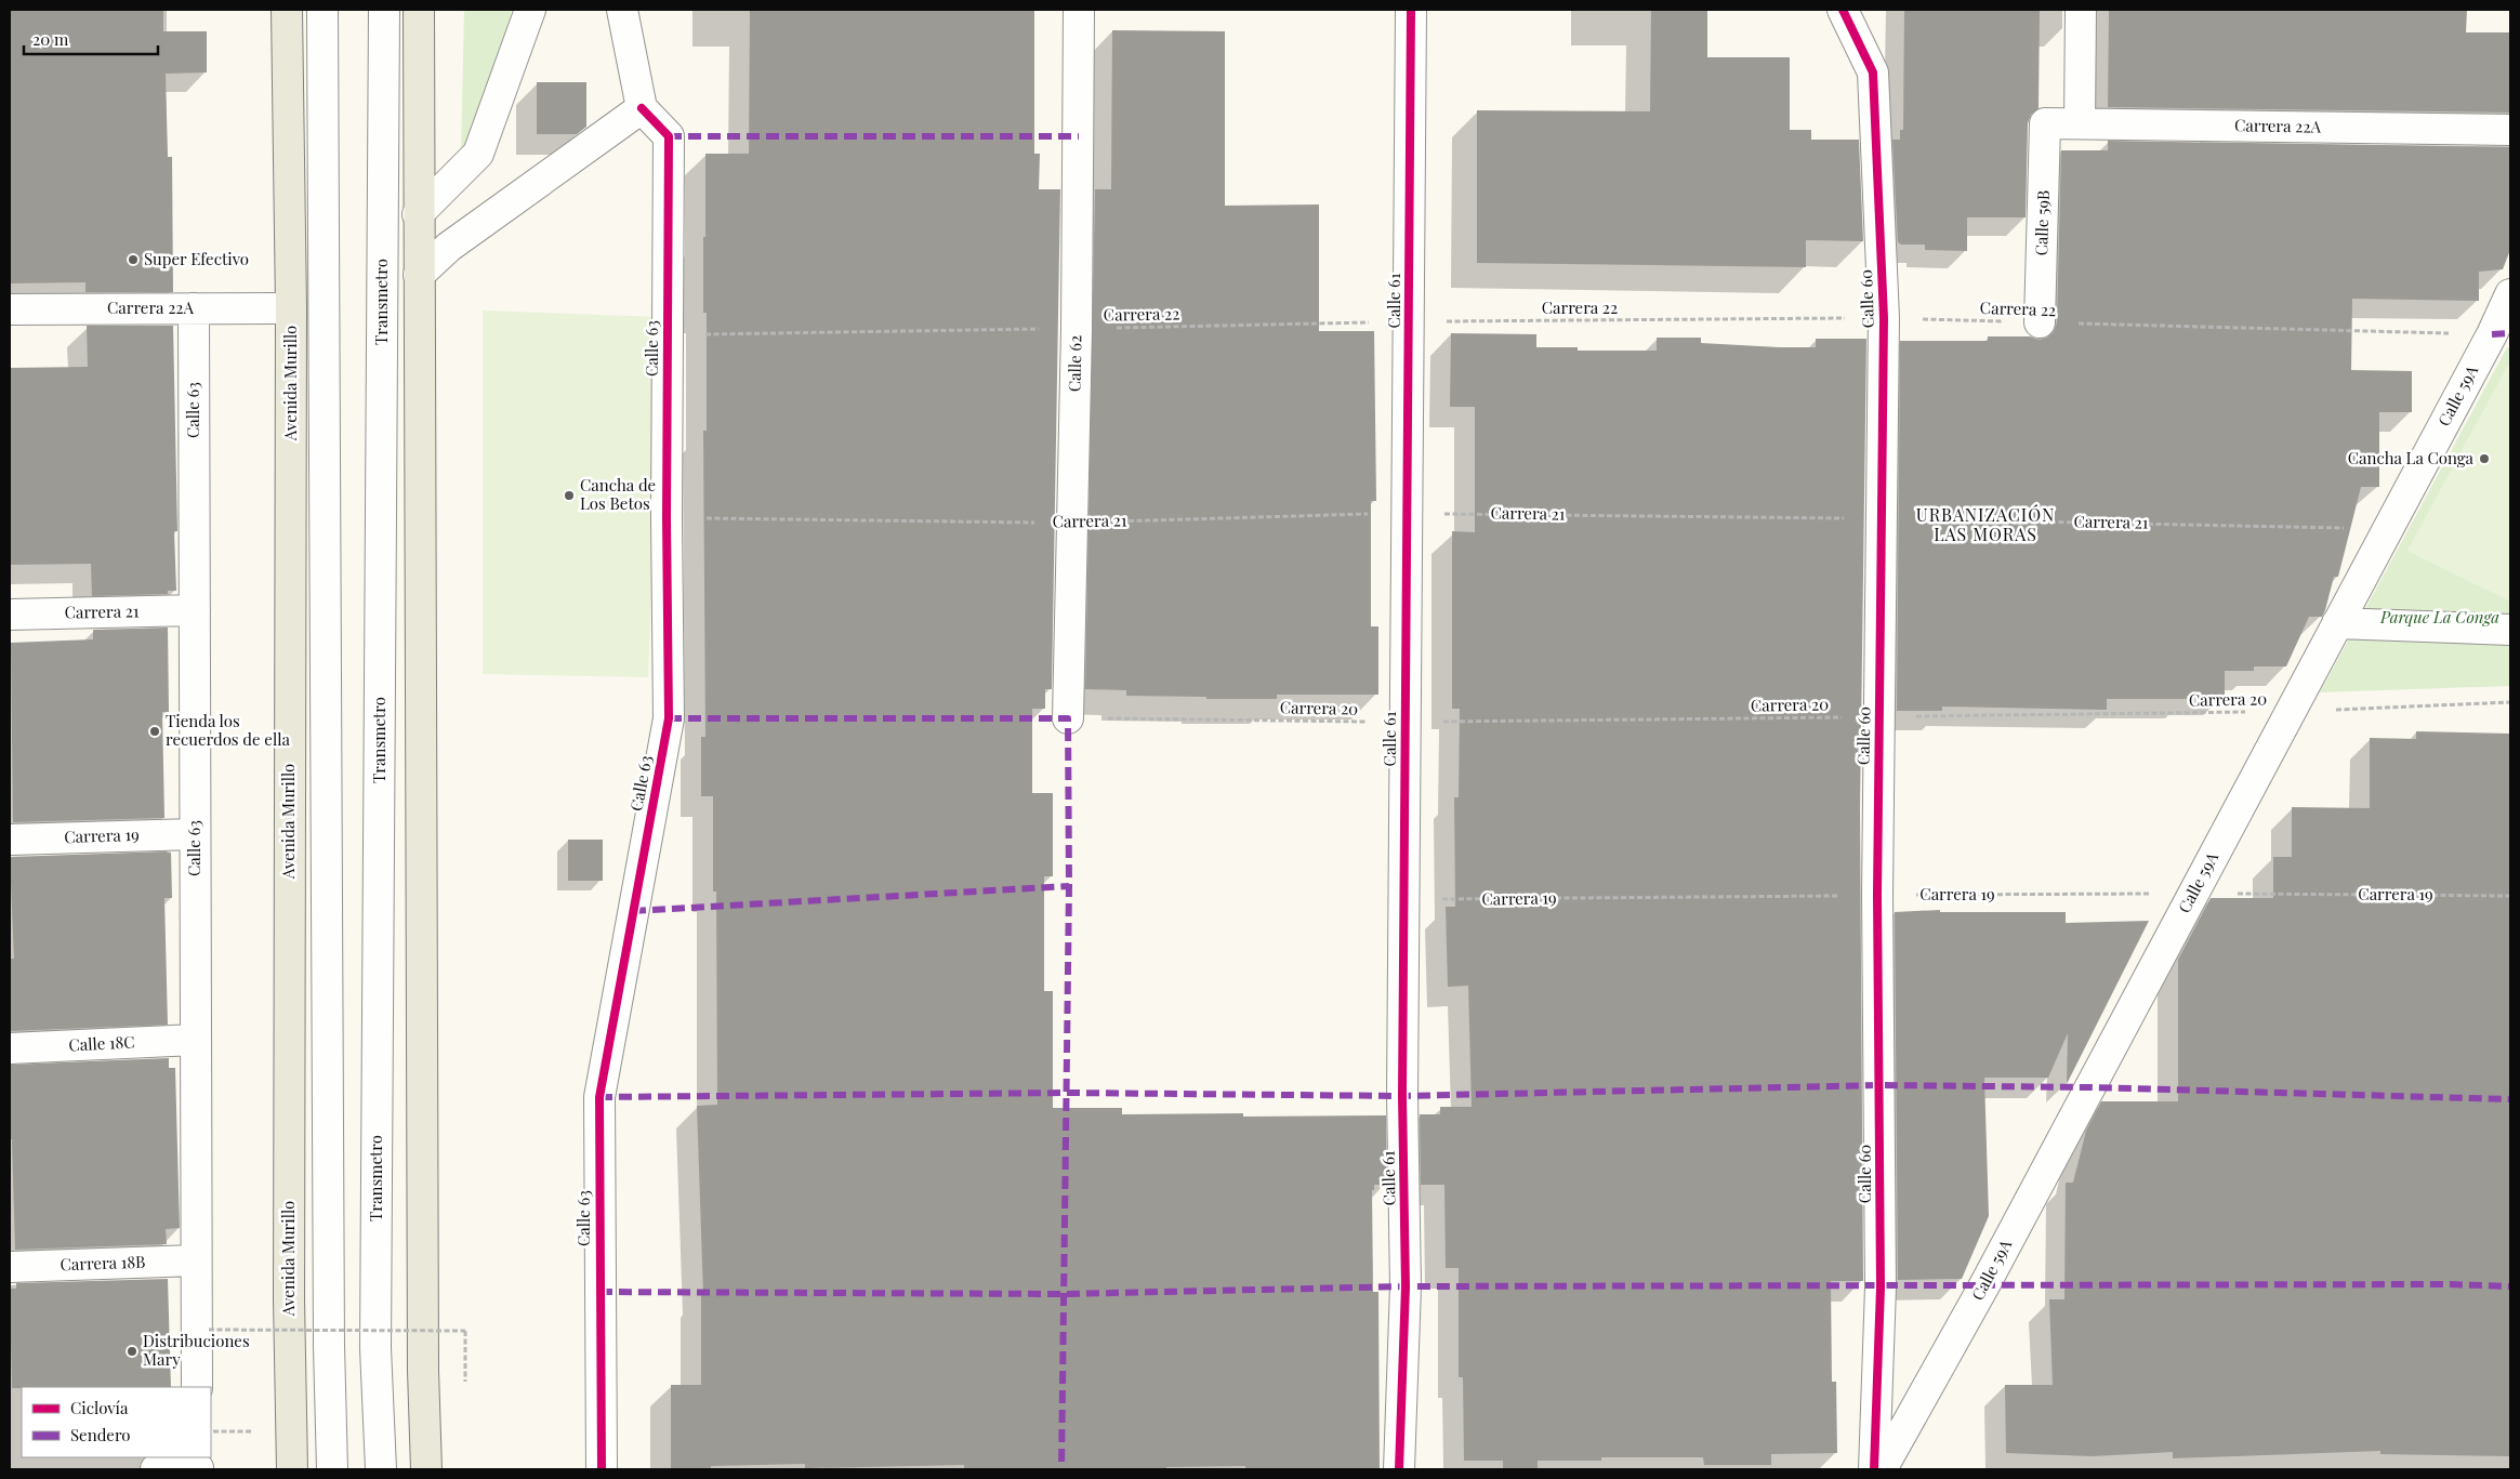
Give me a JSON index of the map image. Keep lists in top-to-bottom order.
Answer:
{
  "streets": {
    "main road": ["Avenida Murillo"],
    "street": [
      "Carrera 22A",
      "Calle 59B",
      "Calle 60",
      "Calle 61",
      "Transmetro",
      "Calle 63",
      "Calle 62",
      "Calle 59A",
      "Carrera 21",
      "Carrera 19",
      "Calle 18C",
      "Carrera 18B"
    ],
    "path": ["Carrera 22", "Carrera 20"]
  },
  "crossings": [
    ["Carrera 22A", "Calle 59B"],
    ["Carrera 22A", "Calle 63"],
    ["Carrera 22A", "Avenida Murillo"],
    ["Calle 59B", "Carrera 22"],
    ["Calle 60", "Carrera 22"],
    ["Calle 60", "Carrera 21"],
    ["Calle 60", "Carrera 20"],
    ["Calle 60", "Carrera 19"],
    ["Calle 61", "Carrera 22"],
    ["Calle 61", "Carrera 21"],
    ["Calle 61", "Carrera 20"],
    ["Calle 61", "Carrera 19"],
    ["Carrera 22", "Calle 63"],
    ["Carrera 22", "Calle 62"],
    ["Carrera 22", "Calle 59A"],
    ["Calle 63", "Carrera 21"],
    ["Calle 63", "Carrera 19"],
    ["Calle 63", "Calle 18C"],
    ["Calle 63", "Carrera 18B"],
    ["Calle 62", "Carrera 21"],
    ["Calle 62", "Carrera 20"],
    ["Calle 59A", "Carrera 21"],
    ["Calle 59A", "Carrera 20"],
    ["Calle 59A", "Carrera 19"]
  ],
  "districts": ["URBANIZACIÓN LAS MORAS"],
  "parks": ["Parque La Conga"],
  "places": [
    "Super Efectivo",
    "Cancha La Conga",
    "Cancha de Los Betos",
    "Tienda los recuerdos de ella",
    "Distribuciones Mary"
  ],
  "legend": ["Ciclovía", "Sendero"],
  "scale_bar": "20 m"
}
